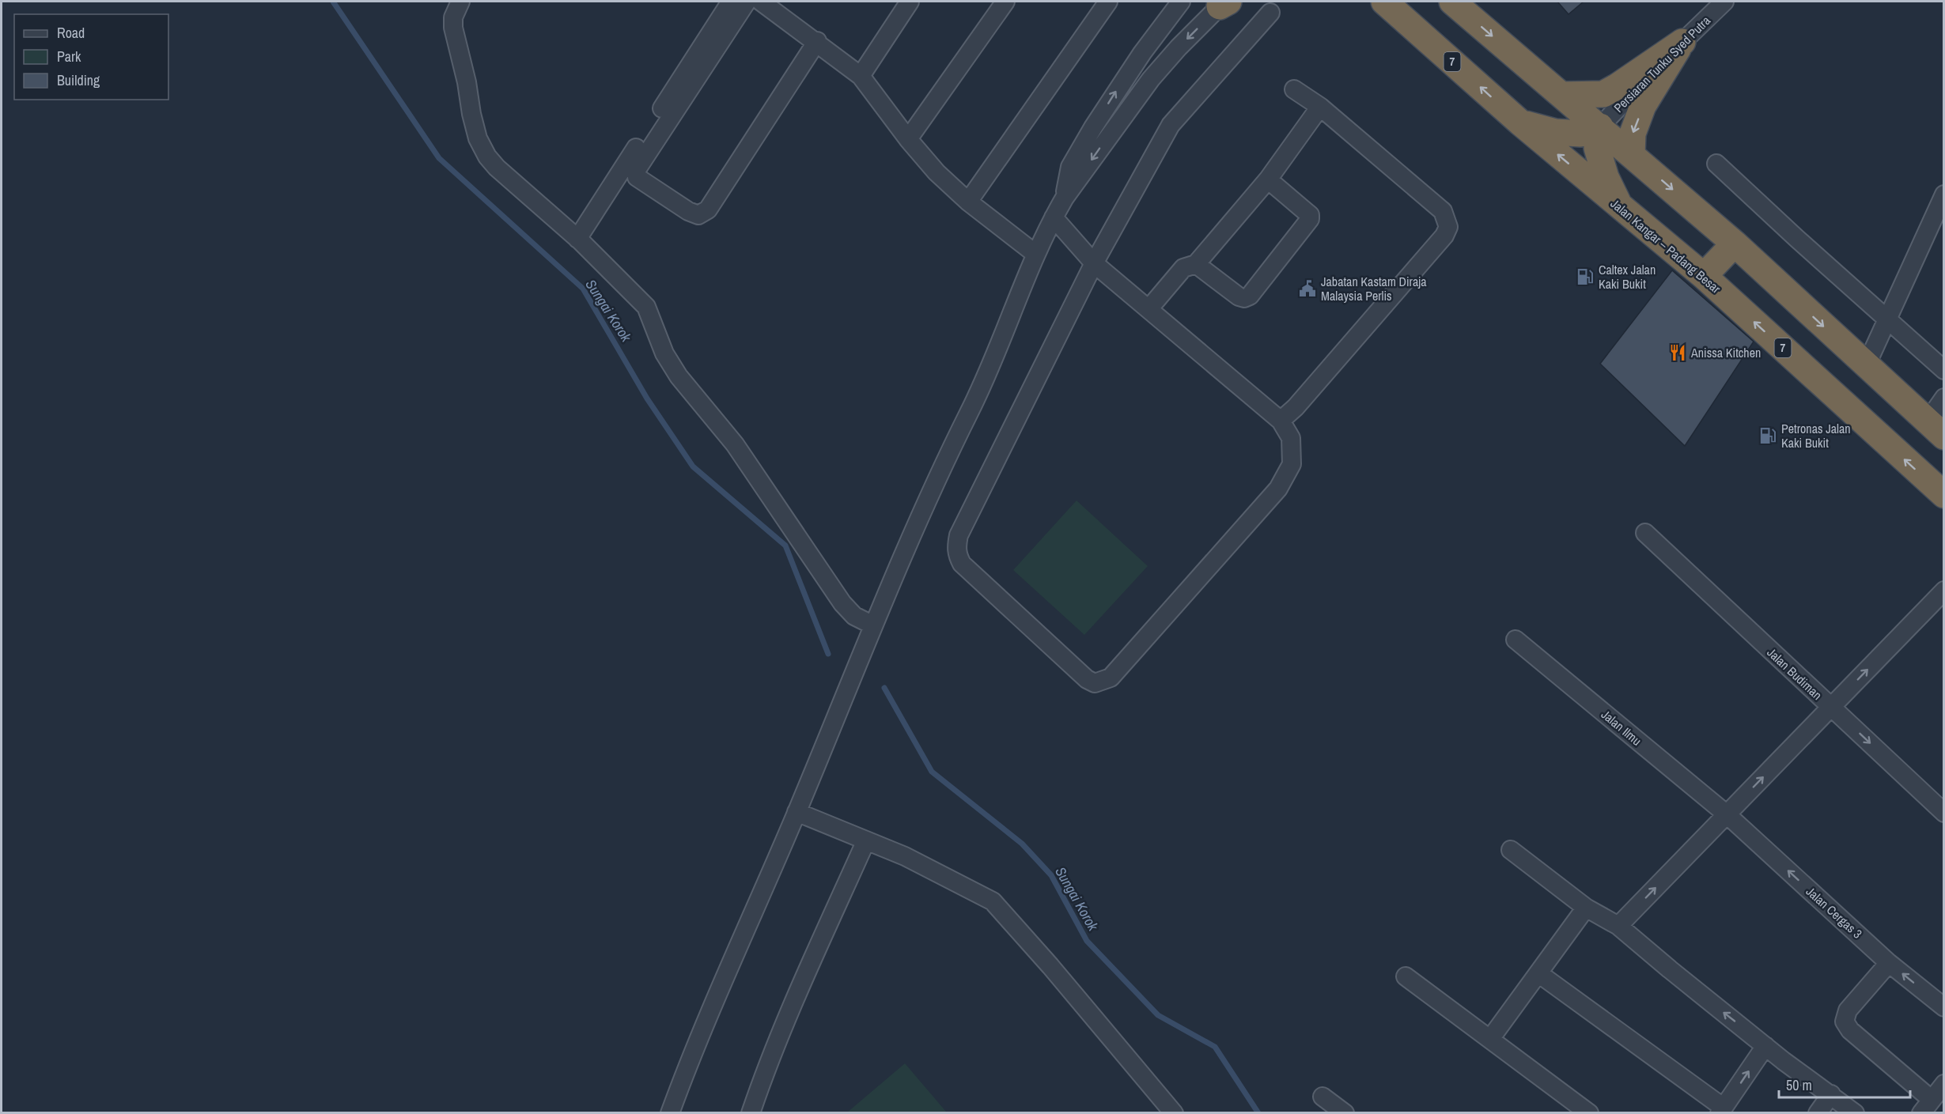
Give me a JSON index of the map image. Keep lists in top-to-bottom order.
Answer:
{
  "streets": {
    "highway": ["7", "Jalan Kangar – Padang Besar"],
    "street": [
      "Persiaran Tunku Syed Putra",
      "Jalan Budiman",
      "Jalan Ilmu",
      "Jalan Cergas 3"
    ]
  },
  "crossings": [
    ["Jalan Ilmu", "Jalan Cergas 3"]
  ],
  "one_way": ["Jalan Budiman"],
  "water": ["Sungai Korok"],
  "places": {
    "fuel station": ["Caltex Jalan Kaki Bukit", "Petronas Jalan Kaki Bukit"],
    "public building": ["Jabatan Kastam Diraja Malaysia Perlis"],
    "restaurant": ["Anissa Kitchen"]
  },
  "legend": ["Road", "Park", "Building"],
  "scale_bar": "50 m"
}
